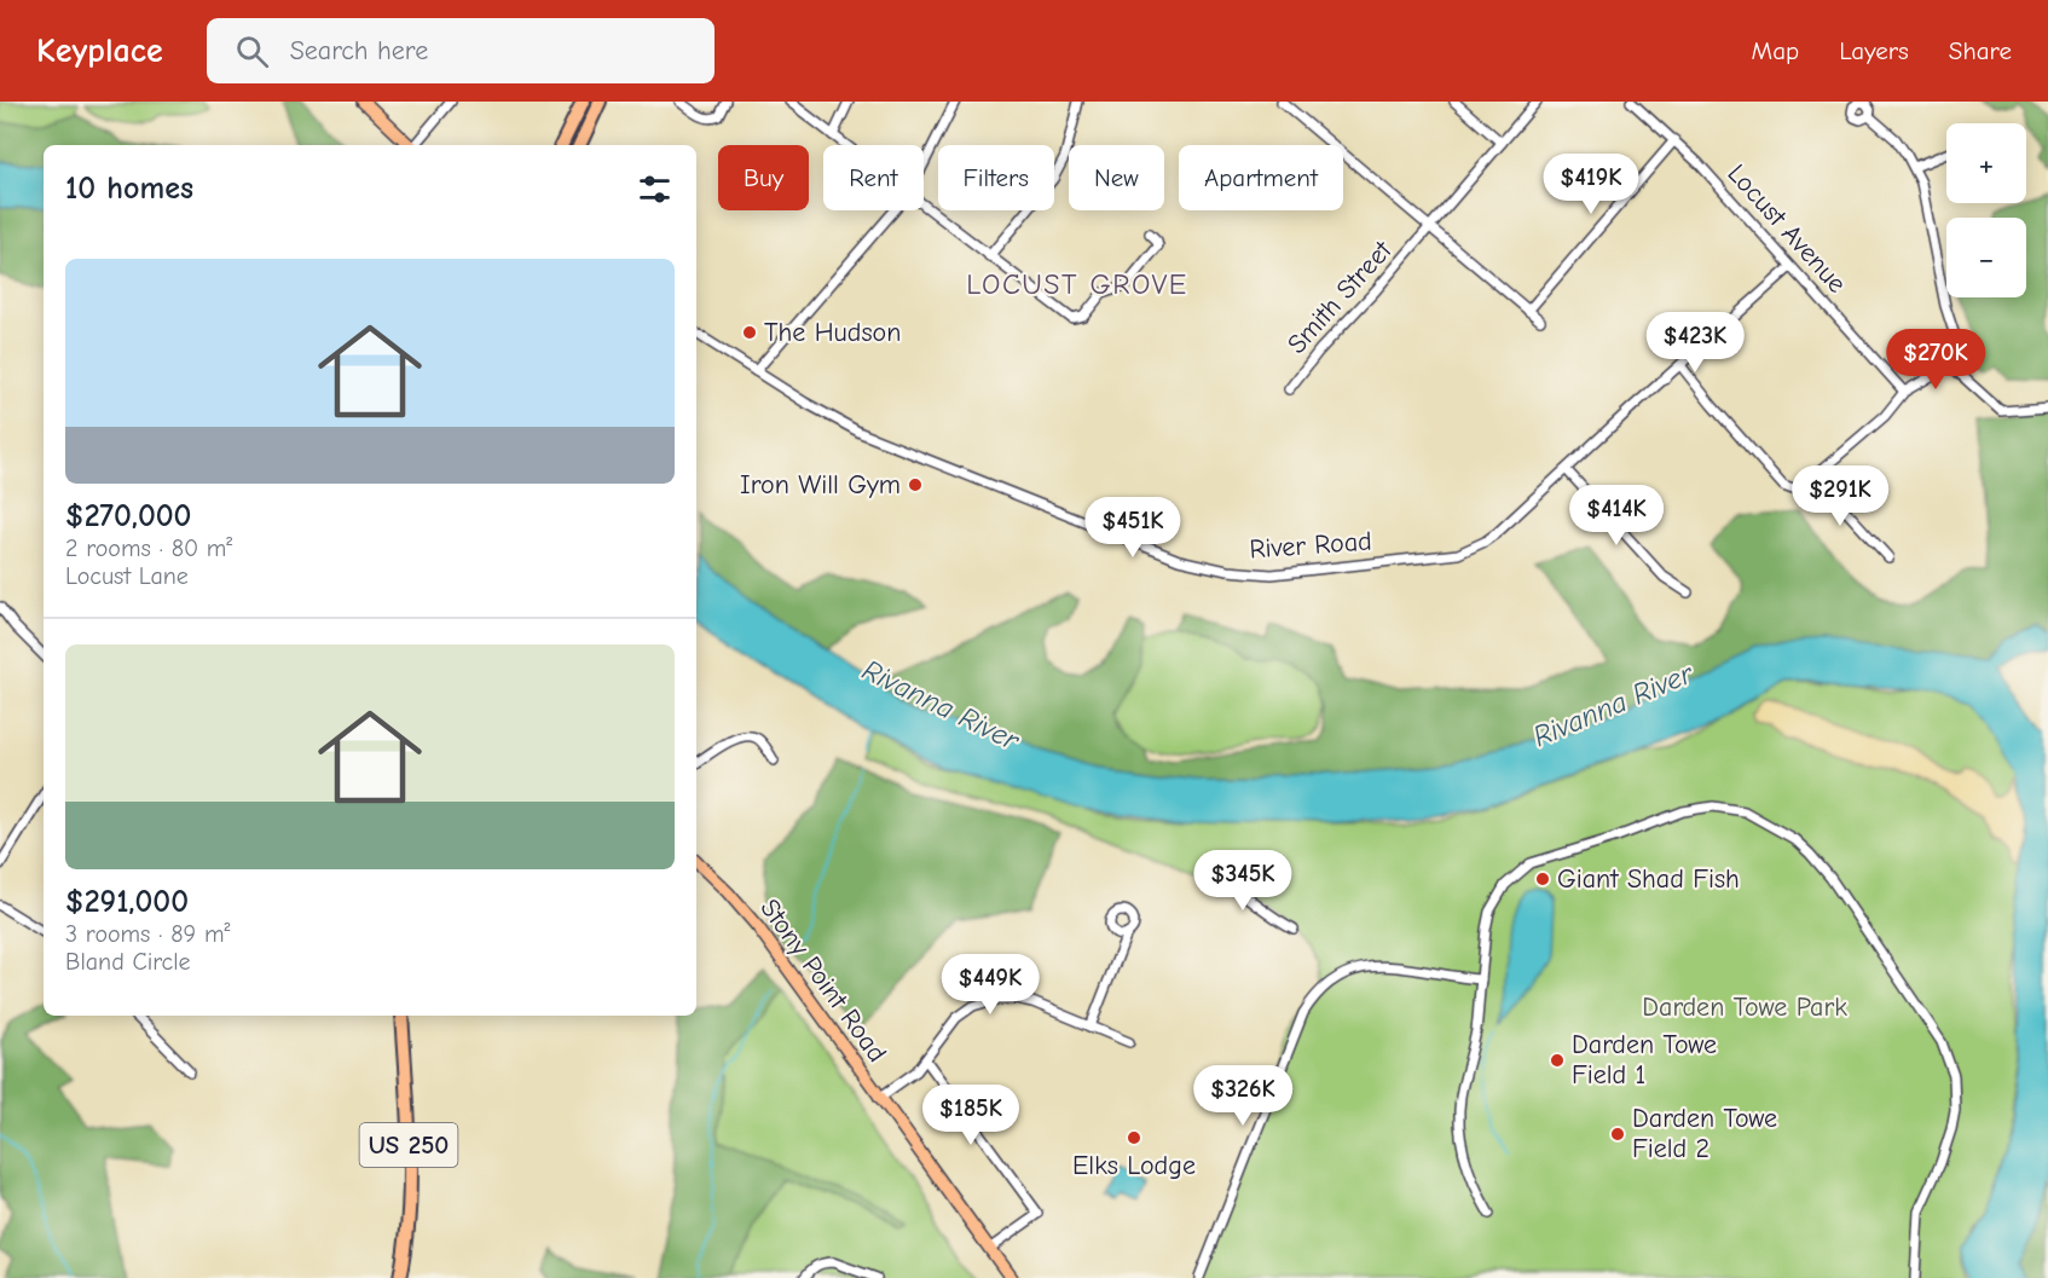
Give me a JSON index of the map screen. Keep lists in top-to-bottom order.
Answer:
{
  "streets": {
    "highway": ["US 250"],
    "main road": ["Stony Point Road"],
    "street": ["Locust Avenue", "Smith Street", "River Road"]
  },
  "crossings": [
    ["Locust Avenue", "River Road"]
  ],
  "districts": ["LOCUST GROVE"],
  "water": ["Rivanna River"],
  "parks": ["Darden Towe Park"],
  "places": [
    "The Hudson",
    "Iron Will Gym",
    "Giant Shad Fish",
    "Darden Towe Field 1",
    "Darden Towe Field 2",
    "Elks Lodge"
  ],
  "page": {
    "header": "Keyplace",
    "search": "Search here",
    "nav": ["Map", "Layers", "Share"],
    "map_buttons": ["+", "−"],
    "chip": [
      "Buy",
      "Rent",
      "Filters",
      "New",
      "Apartment"
    ],
    "heading": "10 homes",
    "price": [
      "$419K",
      "$423K",
      "$270K",
      "$291K",
      "$414K",
      "$451K",
      "$345K",
      "$449K",
      "$326K",
      "$185K"
    ],
    "list": [
      {
        "name": "$270,000",
        "note": "2 rooms · 80 m² · Locust Lane"
      },
      {
        "name": "$291,000",
        "note": "3 rooms · 89 m² · Bland Circle"
      }
    ]
  }
}
